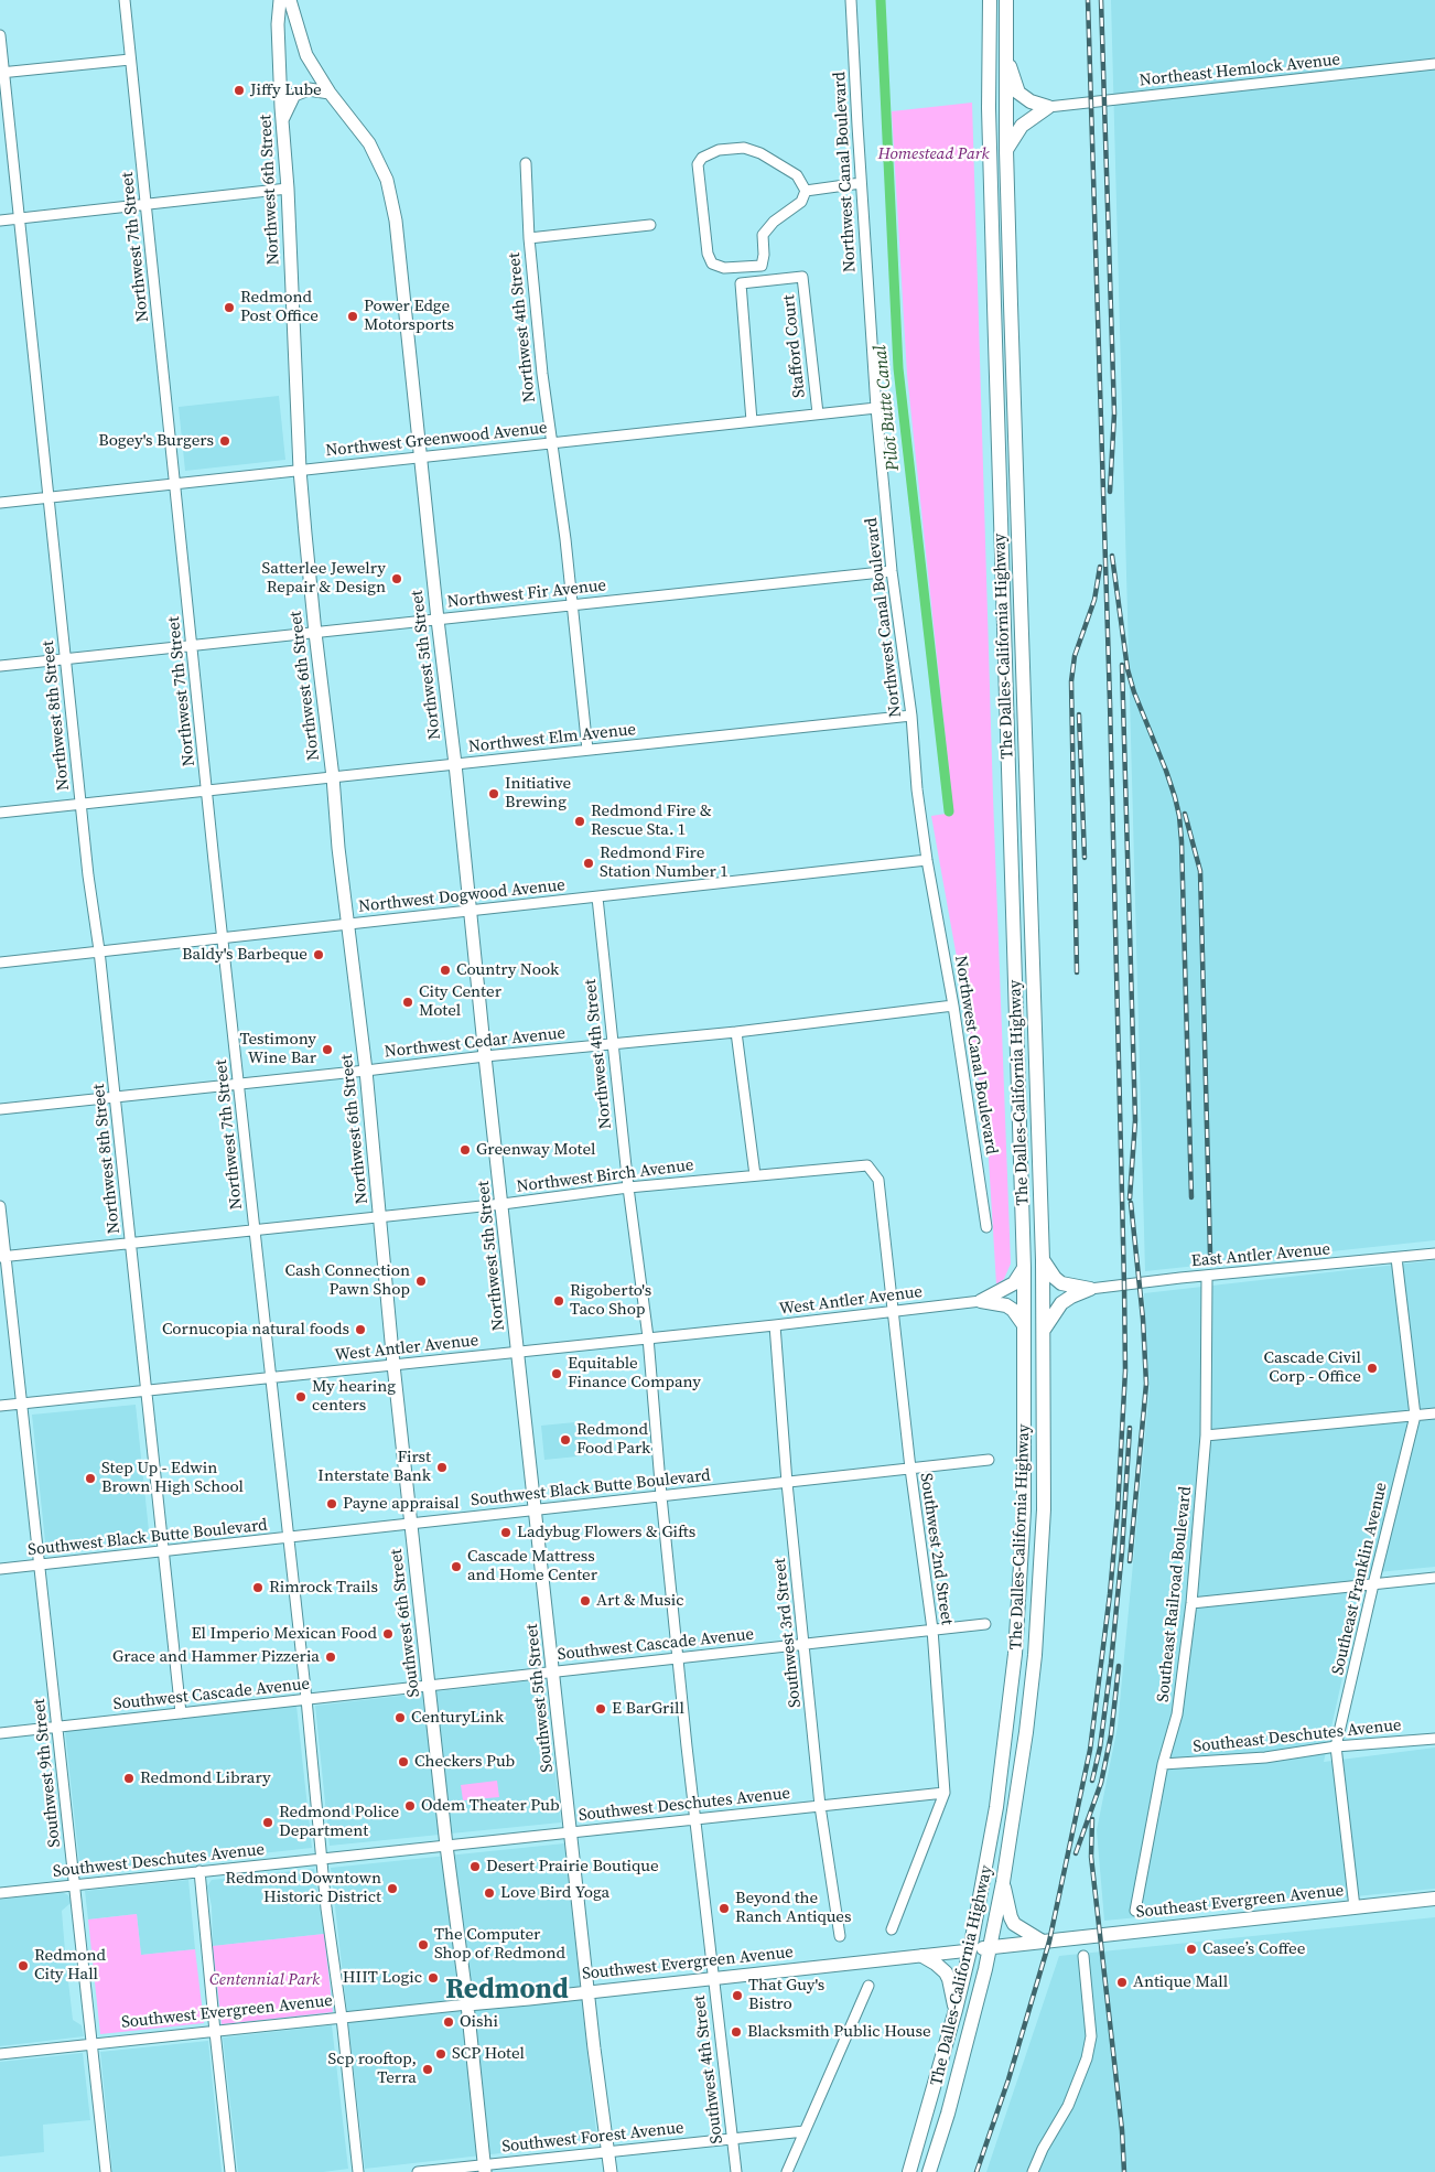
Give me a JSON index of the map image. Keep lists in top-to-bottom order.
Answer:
{
  "streets": {
    "highway": ["The Dalles-California Highway", "Southeast Evergreen Avenue", "Southwest Evergreen Avenue"],
    "main road": [
      "Northwest 6th Street",
      "Northwest 5th Street",
      "Southwest 6th Street",
      "Southwest 5th Street"
    ],
    "street": [
      "Northeast Hemlock Avenue",
      "Northwest Canal Boulevard",
      "Northwest 7th Street",
      "Northwest 4th Street",
      "Stafford Court",
      "Northwest Greenwood Avenue",
      "Northwest Fir Avenue",
      "Northwest 8th Street",
      "Northwest Elm Avenue",
      "Northwest Dogwood Avenue",
      "Northwest Cedar Avenue",
      "Northwest Birch Avenue",
      "East Antler Avenue",
      "West Antler Avenue",
      "Southwest Black Butte Boulevard",
      "Southwest 2nd Street",
      "Southeast Franklin Avenue",
      "Southeast Railroad Boulevard",
      "Southwest 3rd Street",
      "Southwest Cascade Avenue",
      "Southeast Deschutes Avenue",
      "Southwest 9th Street",
      "Southwest Deschutes Avenue",
      "Southwest 4th Street",
      "Southwest Forest Avenue"
    ]
  },
  "crossings": [
    ["Northwest Canal Boulevard", "Northwest Greenwood Avenue"],
    ["Northwest Canal Boulevard", "Northwest Fir Avenue"],
    ["Northwest Canal Boulevard", "Northwest Elm Avenue"],
    ["Northwest Canal Boulevard", "Northwest Dogwood Avenue"],
    ["Northwest Canal Boulevard", "Northwest Cedar Avenue"],
    ["Northwest 6th Street", "Northwest Greenwood Avenue"],
    ["Northwest 6th Street", "Northwest Fir Avenue"],
    ["Northwest 6th Street", "Northwest Elm Avenue"],
    ["Northwest 6th Street", "Northwest Dogwood Avenue"],
    ["Northwest 6th Street", "Northwest Cedar Avenue"],
    ["Northwest 6th Street", "Northwest Birch Avenue"],
    ["Northwest 6th Street", "West Antler Avenue"],
    ["Northwest 6th Street", "Southwest 6th Street"],
    ["Northwest 7th Street", "Northwest Greenwood Avenue"],
    ["Northwest 7th Street", "Northwest Fir Avenue"],
    ["Northwest 7th Street", "Northwest Elm Avenue"],
    ["Northwest 7th Street", "Northwest Dogwood Avenue"],
    ["Northwest 7th Street", "Northwest Cedar Avenue"],
    ["Northwest 7th Street", "Northwest Birch Avenue"],
    ["Northwest 7th Street", "West Antler Avenue"],
    ["Northwest 7th Street", "Southwest Black Butte Boulevard"],
    ["Northwest 7th Street", "Southwest Cascade Avenue"],
    ["Northwest 7th Street", "Southwest Deschutes Avenue"],
    ["Northwest 7th Street", "Southwest Evergreen Avenue"],
    ["Northwest 4th Street", "Northwest Greenwood Avenue"],
    ["Northwest 4th Street", "Northwest Fir Avenue"],
    ["Northwest 4th Street", "Northwest Elm Avenue"],
    ["Northwest 4th Street", "Northwest Dogwood Avenue"],
    ["Northwest 4th Street", "Northwest Cedar Avenue"],
    ["Northwest 4th Street", "Northwest Birch Avenue"],
    ["Northwest 4th Street", "West Antler Avenue"],
    ["Northwest 4th Street", "Southwest 4th Street"],
    ["Stafford Court", "Northwest Greenwood Avenue"],
    ["Northwest Greenwood Avenue", "Northwest 5th Street"],
    ["Northwest Greenwood Avenue", "Northwest 8th Street"],
    ["Northwest Fir Avenue", "Northwest 5th Street"],
    ["Northwest Fir Avenue", "Northwest 8th Street"],
    ["The Dalles-California Highway", "Southwest Evergreen Avenue"],
    ["Northwest 5th Street", "Northwest Elm Avenue"],
    ["Northwest 5th Street", "Northwest Dogwood Avenue"],
    ["Northwest 5th Street", "Northwest Cedar Avenue"],
    ["Northwest 5th Street", "Northwest Birch Avenue"],
    ["Northwest 5th Street", "West Antler Avenue"],
    ["Northwest 5th Street", "Southwest 5th Street"],
    ["Northwest 8th Street", "Northwest Elm Avenue"],
    ["Northwest 8th Street", "Northwest Dogwood Avenue"],
    ["Northwest 8th Street", "Northwest Cedar Avenue"],
    ["Northwest 8th Street", "Northwest Birch Avenue"],
    ["Northwest 8th Street", "West Antler Avenue"],
    ["Northwest 8th Street", "Southwest Black Butte Boulevard"],
    ["Northwest 8th Street", "Southwest Cascade Avenue"],
    ["Northwest Birch Avenue", "Southwest 2nd Street"],
    ["Northwest Birch Avenue", "Southwest 9th Street"],
    ["East Antler Avenue", "Southeast Franklin Avenue"],
    ["East Antler Avenue", "Southeast Railroad Boulevard"],
    ["West Antler Avenue", "Southwest 2nd Street"],
    ["West Antler Avenue", "Southwest 6th Street"],
    ["West Antler Avenue", "Southwest 3rd Street"],
    ["West Antler Avenue", "Southwest 5th Street"],
    ["West Antler Avenue", "Southwest 9th Street"],
    ["West Antler Avenue", "Southwest 4th Street"],
    ["Southwest Black Butte Boulevard", "Southwest 2nd Street"],
    ["Southwest Black Butte Boulevard", "Southwest 6th Street"],
    ["Southwest Black Butte Boulevard", "Southwest 3rd Street"],
    ["Southwest Black Butte Boulevard", "Southwest 5th Street"],
    ["Southwest Black Butte Boulevard", "Southwest 9th Street"],
    ["Southwest Black Butte Boulevard", "Southwest 4th Street"],
    ["Southwest 2nd Street", "Southwest Cascade Avenue"],
    ["Southwest 2nd Street", "Southwest Deschutes Avenue"],
    ["Southeast Franklin Avenue", "Southeast Deschutes Avenue"],
    ["Southeast Franklin Avenue", "Southeast Evergreen Avenue"],
    ["Southeast Railroad Boulevard", "Southeast Deschutes Avenue"],
    ["Southwest 6th Street", "Southwest Cascade Avenue"],
    ["Southwest 6th Street", "Southwest Deschutes Avenue"],
    ["Southwest 6th Street", "Southwest Evergreen Avenue"],
    ["Southwest 6th Street", "Southwest Forest Avenue"],
    ["Southwest 3rd Street", "Southwest Cascade Avenue"],
    ["Southwest 3rd Street", "Southwest Deschutes Avenue"],
    ["Southwest Cascade Avenue", "Southwest 5th Street"],
    ["Southwest Cascade Avenue", "Southwest 9th Street"],
    ["Southwest Cascade Avenue", "Southwest 4th Street"],
    ["Southwest 5th Street", "Southwest Deschutes Avenue"],
    ["Southwest 5th Street", "Southwest Evergreen Avenue"],
    ["Southwest 5th Street", "Southwest Forest Avenue"],
    ["Southwest 9th Street", "Southwest Deschutes Avenue"],
    ["Southwest 9th Street", "Southwest Evergreen Avenue"],
    ["Southwest Deschutes Avenue", "Southwest 4th Street"],
    ["Southeast Evergreen Avenue", "Southwest Evergreen Avenue"],
    ["Southwest Evergreen Avenue", "Southwest 4th Street"],
    ["Southwest 4th Street", "Southwest Forest Avenue"]
  ],
  "districts": ["Redmond"],
  "water": ["Pilot Butte Canal"],
  "parks": ["Homestead Park", "Centennial Park"],
  "places": [
    "Jiffy Lube",
    "Redmond Post Office",
    "Power Edge Motorsports",
    "Bogey's Burgers",
    "Satterlee Jewelry Repair & Design",
    "Initiative Brewing",
    "Redmond Fire & Rescue Sta. 1",
    "Redmond Fire Station Number 1",
    "Baldy's Barbeque",
    "Country Nook",
    "City Center Motel",
    "Testimony Wine Bar",
    "Greenway Motel",
    "Cash Connection Pawn Shop",
    "Rigoberto's Taco Shop",
    "Cornucopia natural foods",
    "Cascade Civil Corp - Office",
    "Equitable Finance Company",
    "My hearing centers",
    "Redmond Food Park",
    "First Interstate Bank",
    "Step Up - Edwin Brown High School",
    "Payne appraisal",
    "Ladybug Flowers & Gifts",
    "Cascade Mattress and Home Center",
    "Rimrock Trails",
    "Art & Music",
    "El Imperio Mexican Food",
    "Grace and Hammer Pizzeria",
    "E BarGrill",
    "CenturyLink",
    "Checkers Pub",
    "Redmond Library",
    "Odem Theater Pub",
    "Redmond Police Department",
    "Desert Prairie Boutique",
    "Redmond Downtown Historic District",
    "Love Bird Yoga",
    "Beyond the Ranch Antiques",
    "The Computer Shop of Redmond",
    "Casee’s Coffee",
    "Redmond City Hall",
    "HIIT Logic",
    "Antique Mall",
    "That Guy's Bistro",
    "Oishi",
    "Blacksmith Public House",
    "SCP Hotel",
    "Scp rooftop, Terra"
  ]
}
